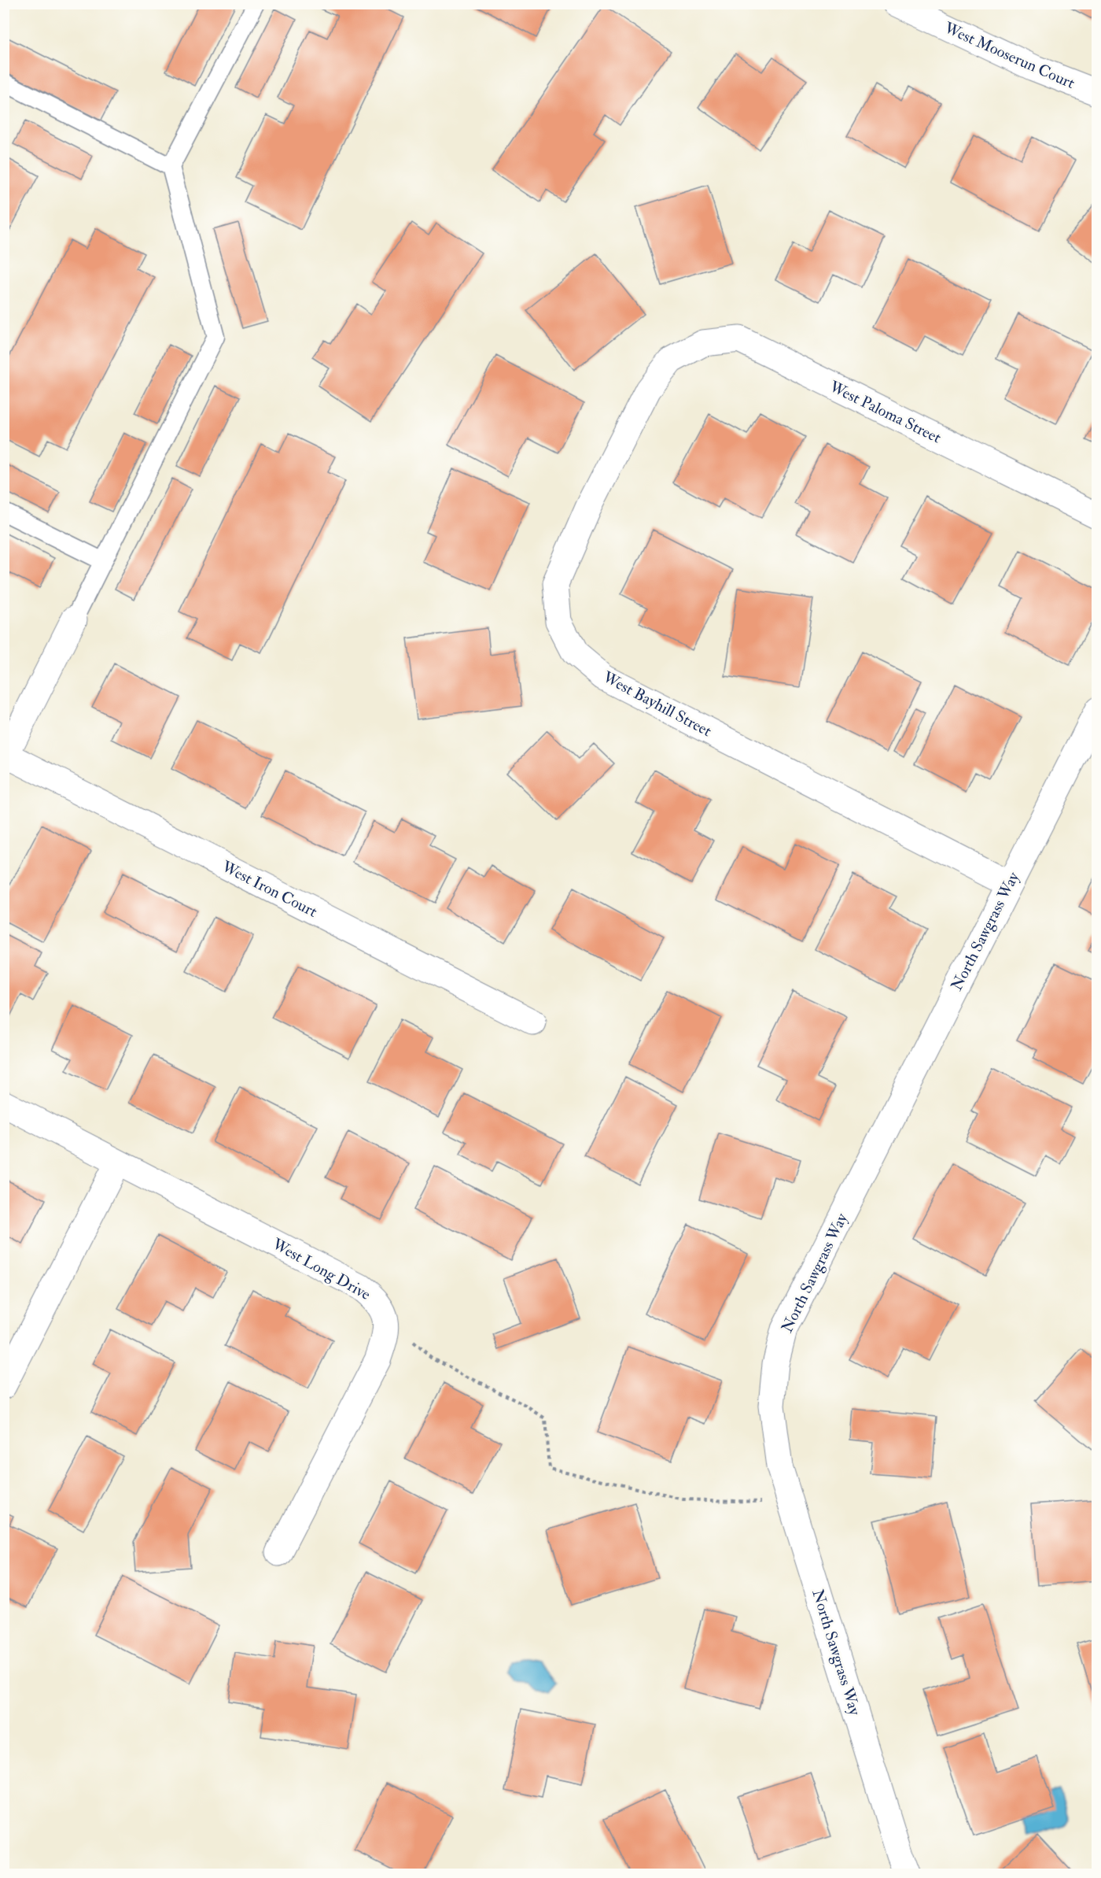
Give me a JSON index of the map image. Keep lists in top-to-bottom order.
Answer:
{
  "streets": {
    "street": [
      "West Mooserun Court",
      "West Paloma Street",
      "West Bayhill Street",
      "West Iron Court",
      "North Sawgrass Way",
      "West Long Drive"
    ]
  },
  "crossings": [
    ["West Paloma Street", "West Bayhill Street"],
    ["West Bayhill Street", "North Sawgrass Way"]
  ]
}
